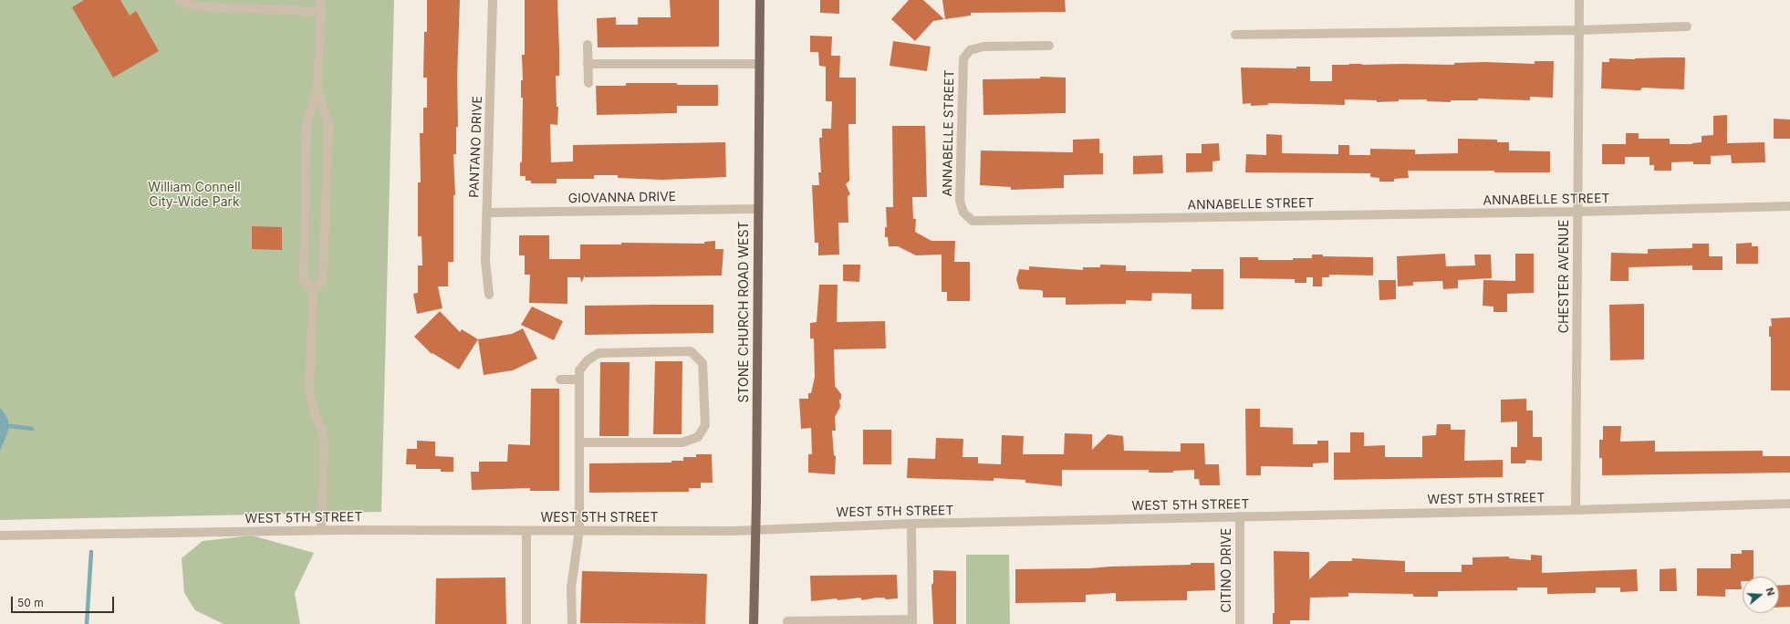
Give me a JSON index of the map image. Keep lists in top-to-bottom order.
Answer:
{
  "streets": {
    "main road": ["STONE CHURCH ROAD WEST"],
    "street": [
      "ANNABELLE STREET",
      "PANTANO DRIVE",
      "GIOVANNA DRIVE",
      "CHESTER AVENUE",
      "WEST 5TH STREET",
      "CITINO DRIVE"
    ]
  },
  "crossings": [
    ["ANNABELLE STREET", "CHESTER AVENUE"],
    ["PANTANO DRIVE", "GIOVANNA DRIVE"],
    ["GIOVANNA DRIVE", "STONE CHURCH ROAD WEST"],
    ["CHESTER AVENUE", "WEST 5TH STREET"],
    ["STONE CHURCH ROAD WEST", "WEST 5TH STREET"],
    ["WEST 5TH STREET", "CITINO DRIVE"]
  ],
  "parks": ["William Connell City-Wide Park"],
  "scale_bar": "50 m",
  "north": "right"
}
